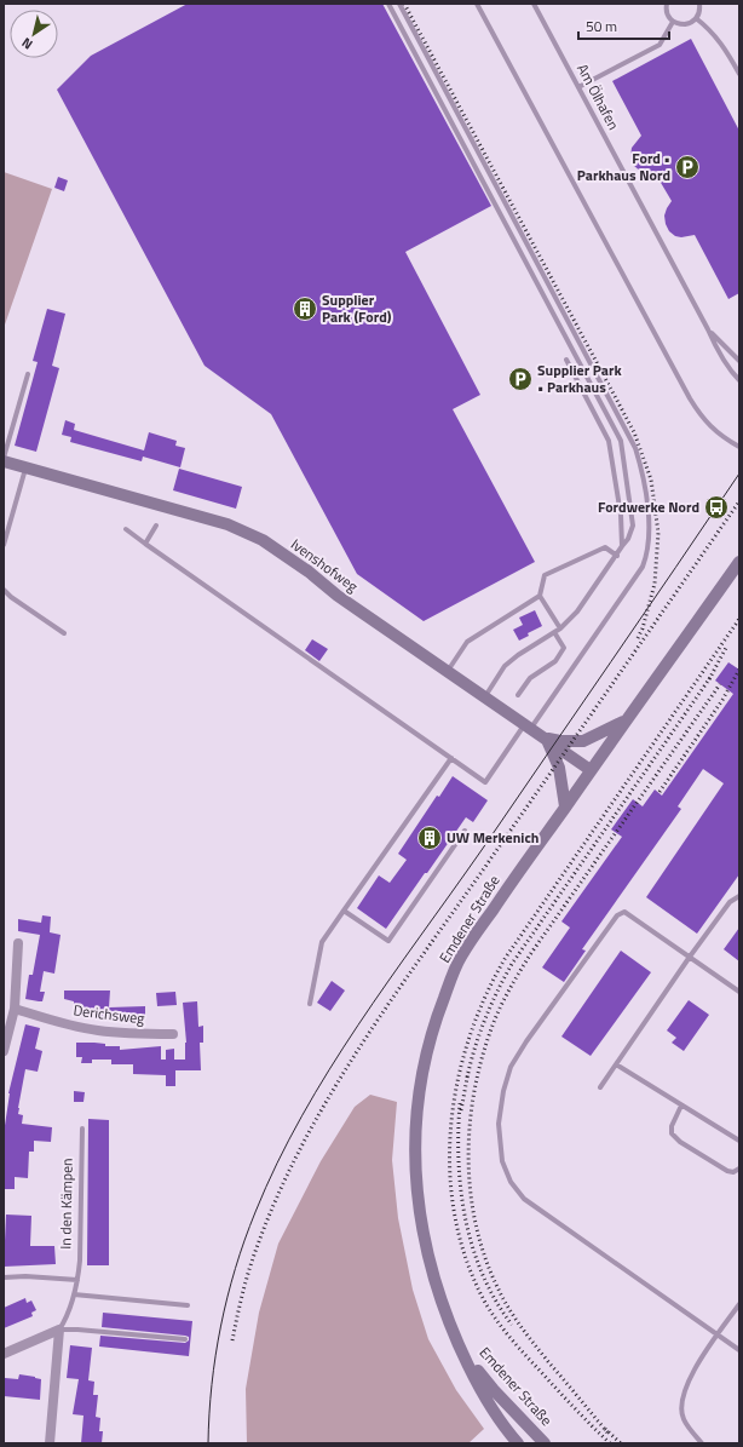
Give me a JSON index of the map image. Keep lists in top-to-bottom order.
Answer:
{
  "streets": {
    "street": ["Ivenshofweg", "Emdener Straße", "Derichsweg"],
    "lane": ["Am Ölhafen", "In den Kämpen"]
  },
  "crossings": [
    ["Ivenshofweg", "Emdener Straße"]
  ],
  "places": {
    "parking": ["Ford • Parkhaus Nord", "Supplier Park • Parkhaus"],
    "building": ["Supplier Park (Ford)", "UW Merkenich"],
    "bus stop": ["Fordwerke Nord"]
  },
  "scale_bar": "50 m",
  "north": "bottom left"
}
